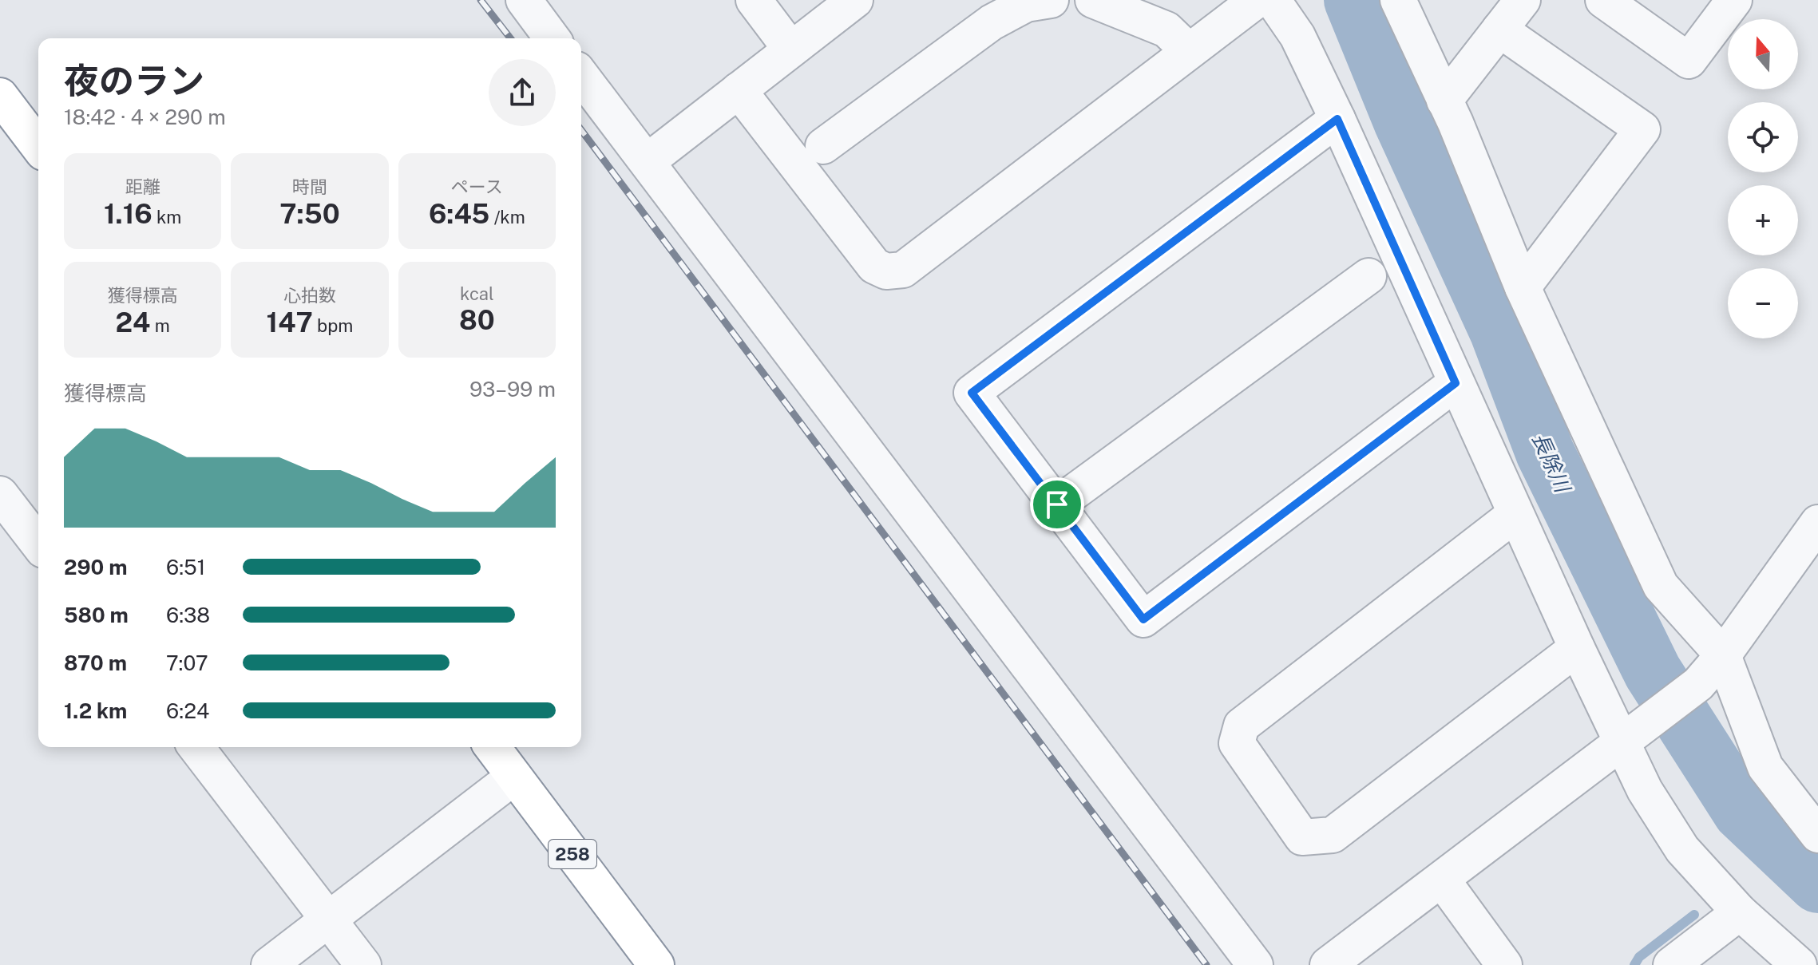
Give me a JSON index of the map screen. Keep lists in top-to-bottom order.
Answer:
{
  "streets": {
    "highway": ["258"]
  },
  "water": ["長除川"],
  "north": "top",
  "page": {
    "map_buttons": ["+", "−"],
    "heading": ["夜のラン", "18:42 · 4 × 290 m"],
    "stats": [
      ["距離", "1.16 km"],
      ["時間", "7:50"],
      ["ペース", "6:45 /km"],
      ["獲得標高", "24 m"],
      ["心拍数", "147 bpm"],
      ["kcal", "80"]
    ],
    "chart": ["獲得標高", "93–99 m"],
    "list": [
      {
        "name": "290 m",
        "note": "6:51"
      },
      {
        "name": "580 m",
        "note": "6:38"
      },
      {
        "name": "870 m",
        "note": "7:07"
      },
      {
        "name": "1.2 km",
        "note": "6:24"
      }
    ]
  }
}
